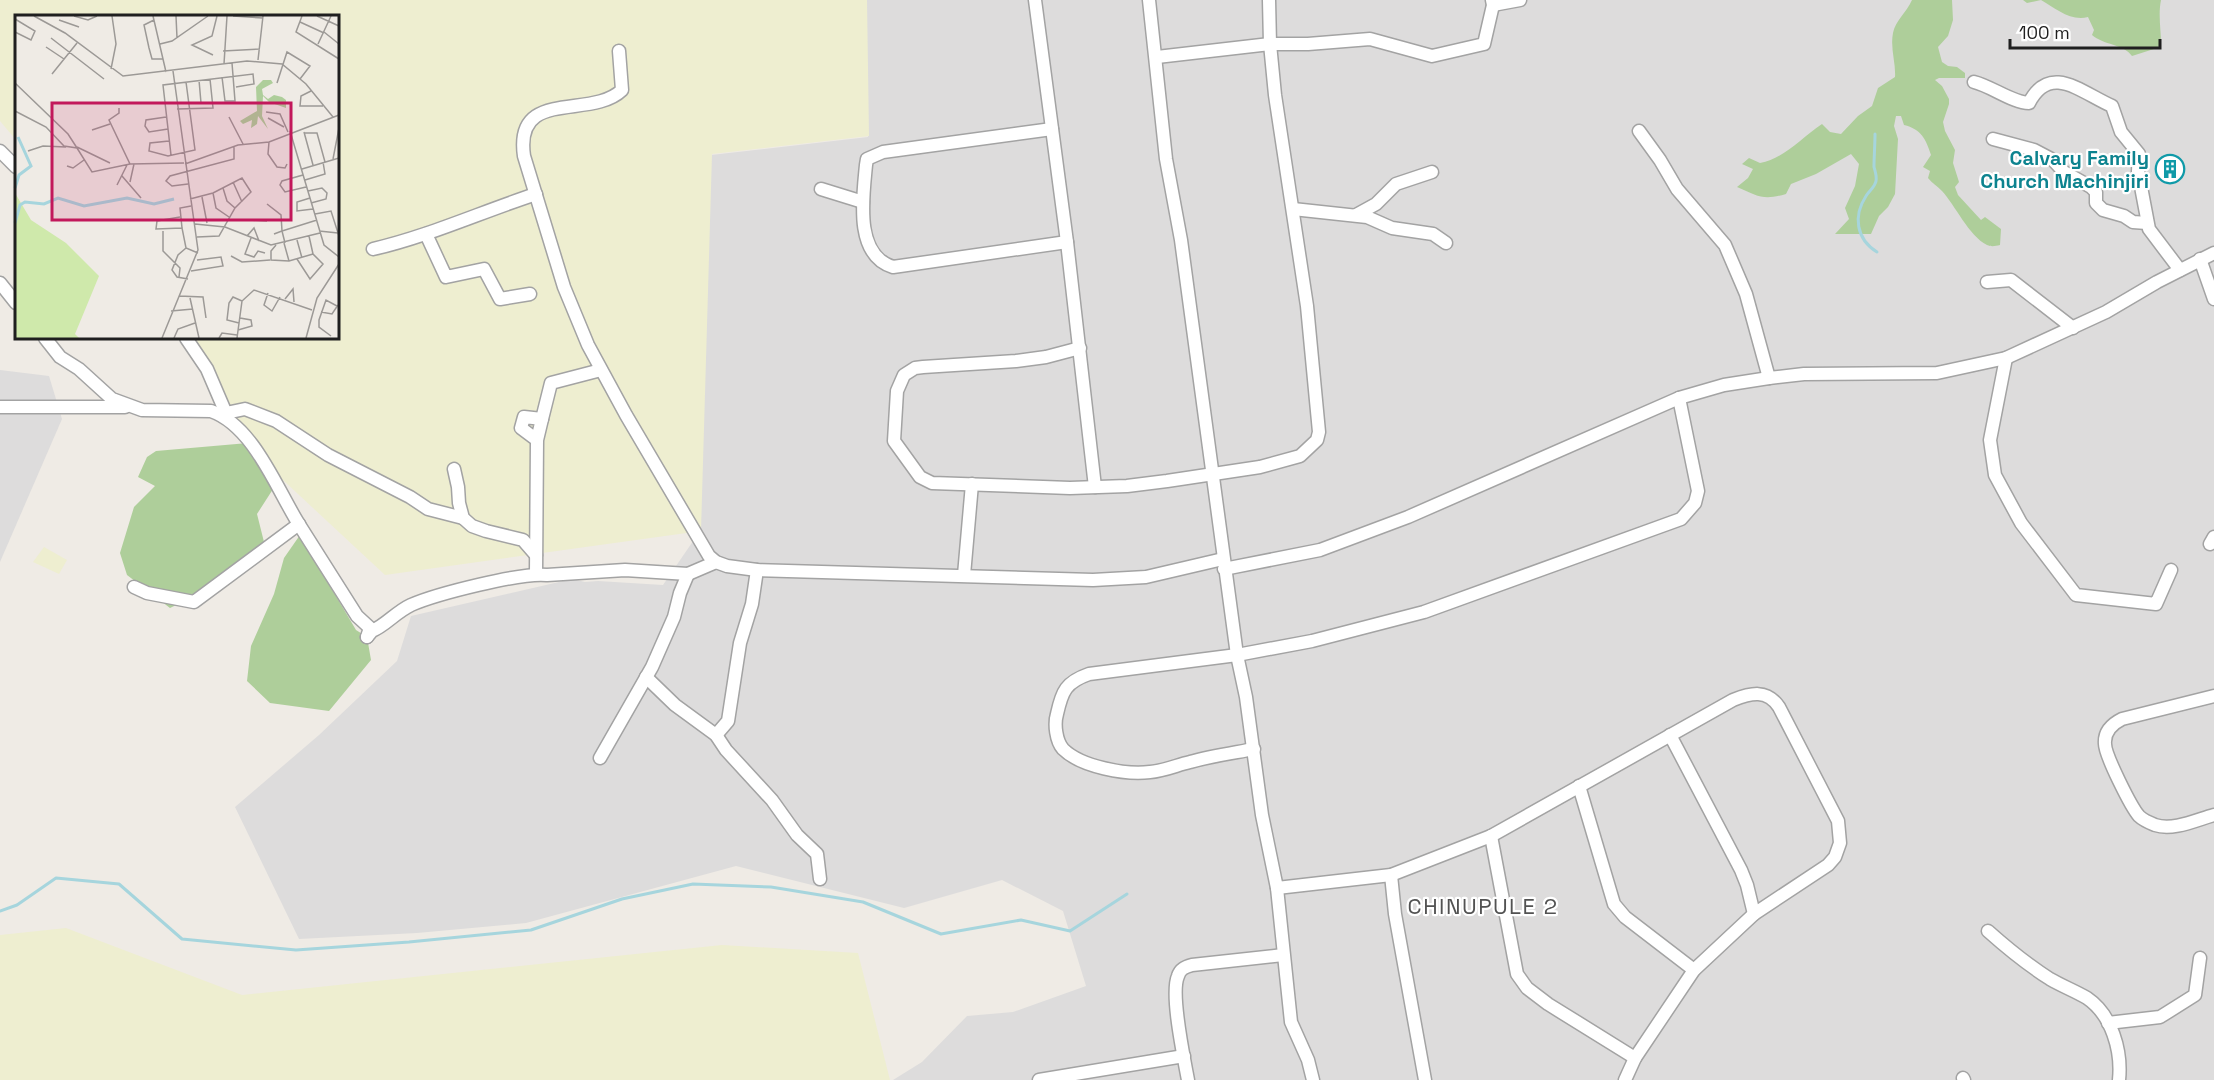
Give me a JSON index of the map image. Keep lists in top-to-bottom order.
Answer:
{
  "districts": ["CHINUPULE 2"],
  "places": {
    "building": ["Calvary Family Church Machinjiri"]
  },
  "scale_bar": "100 m"
}
